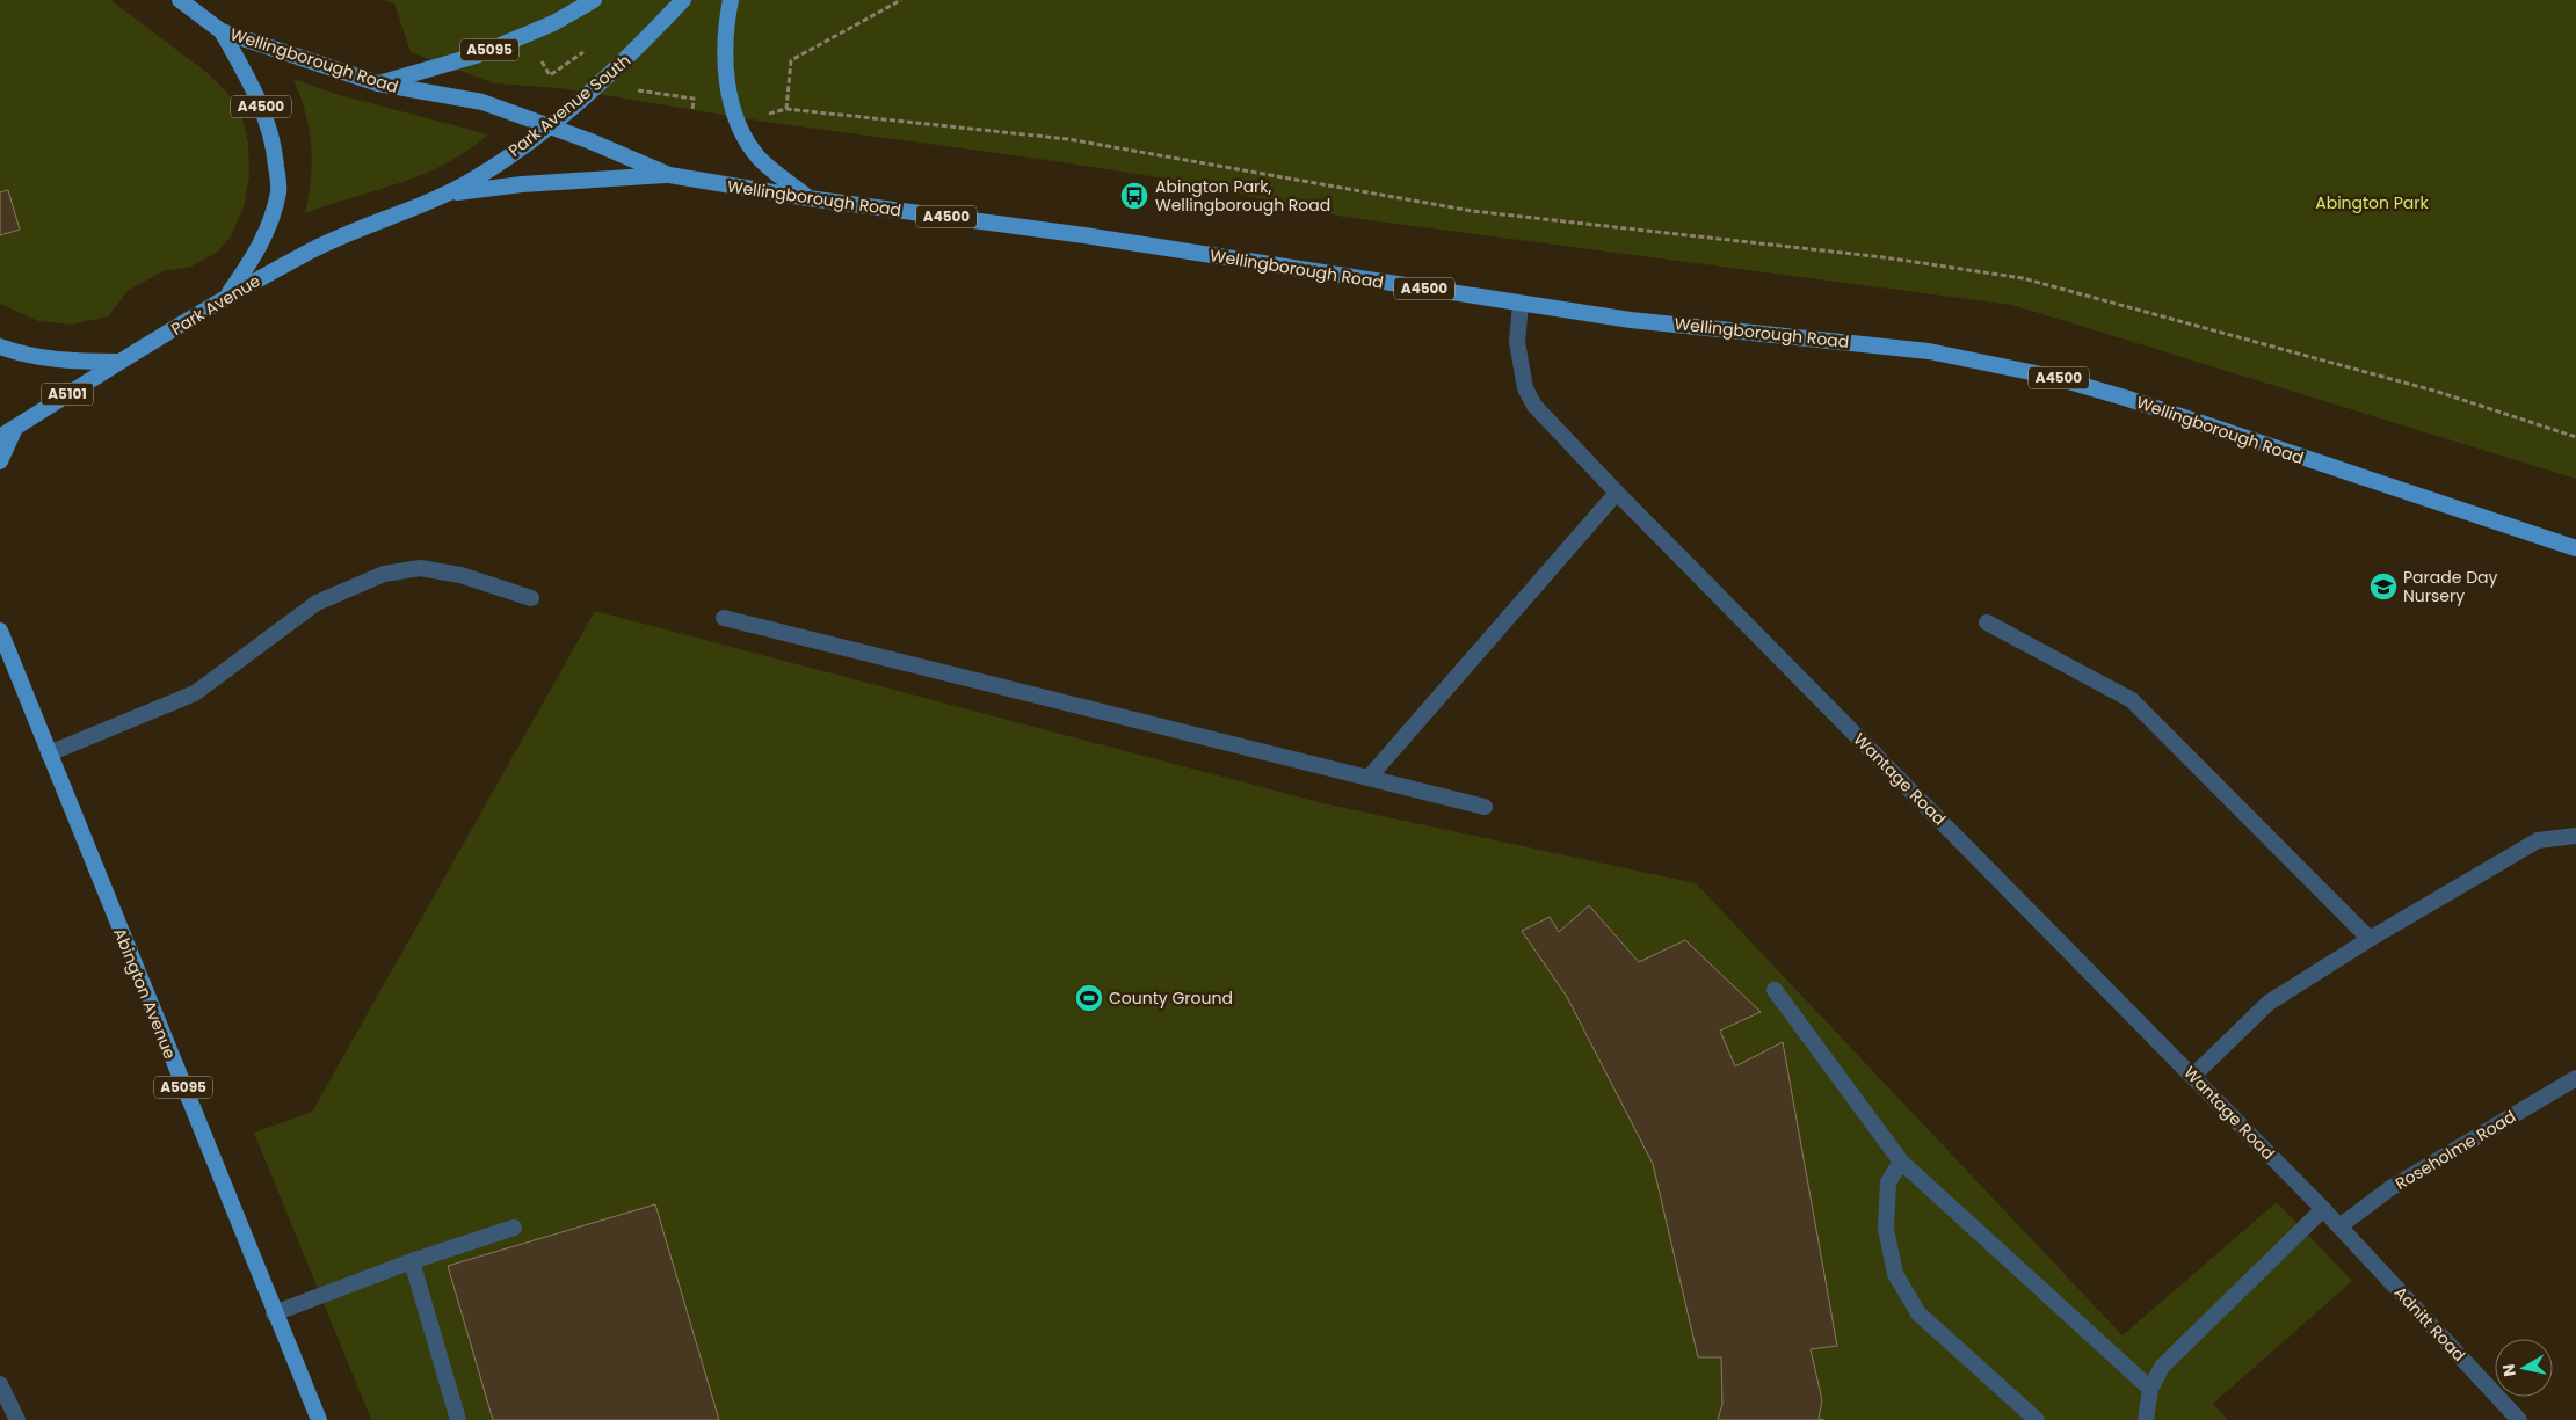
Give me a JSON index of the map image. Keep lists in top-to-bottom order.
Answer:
{
  "streets": {
    "main road": [
      "A5095",
      "Wellingborough Road",
      "Park Avenue South",
      "A4500",
      "Park Avenue",
      "A5101",
      "Abington Avenue"
    ],
    "street": ["Wantage Road", "Roseholme Road", "Adnitt Road"]
  },
  "crossings": [
    ["A5095", "Wellingborough Road"],
    ["Wellingborough Road", "Park Avenue South"],
    ["Wellingborough Road", "A4500"],
    ["Wellingborough Road", "Park Avenue"],
    ["Wellingborough Road", "Wantage Road"],
    ["Park Avenue South", "A4500"],
    ["Park Avenue South", "Park Avenue"],
    ["A4500", "Park Avenue"],
    ["Wantage Road", "Roseholme Road"],
    ["Wantage Road", "Adnitt Road"],
    ["Roseholme Road", "Adnitt Road"]
  ],
  "parks": ["Abington Park"],
  "places": {
    "bus stop": ["Abington Park, Wellingborough Road"],
    "school or university": ["Parade Day Nursery"],
    "sports": ["County Ground"]
  },
  "north": "left"
}
